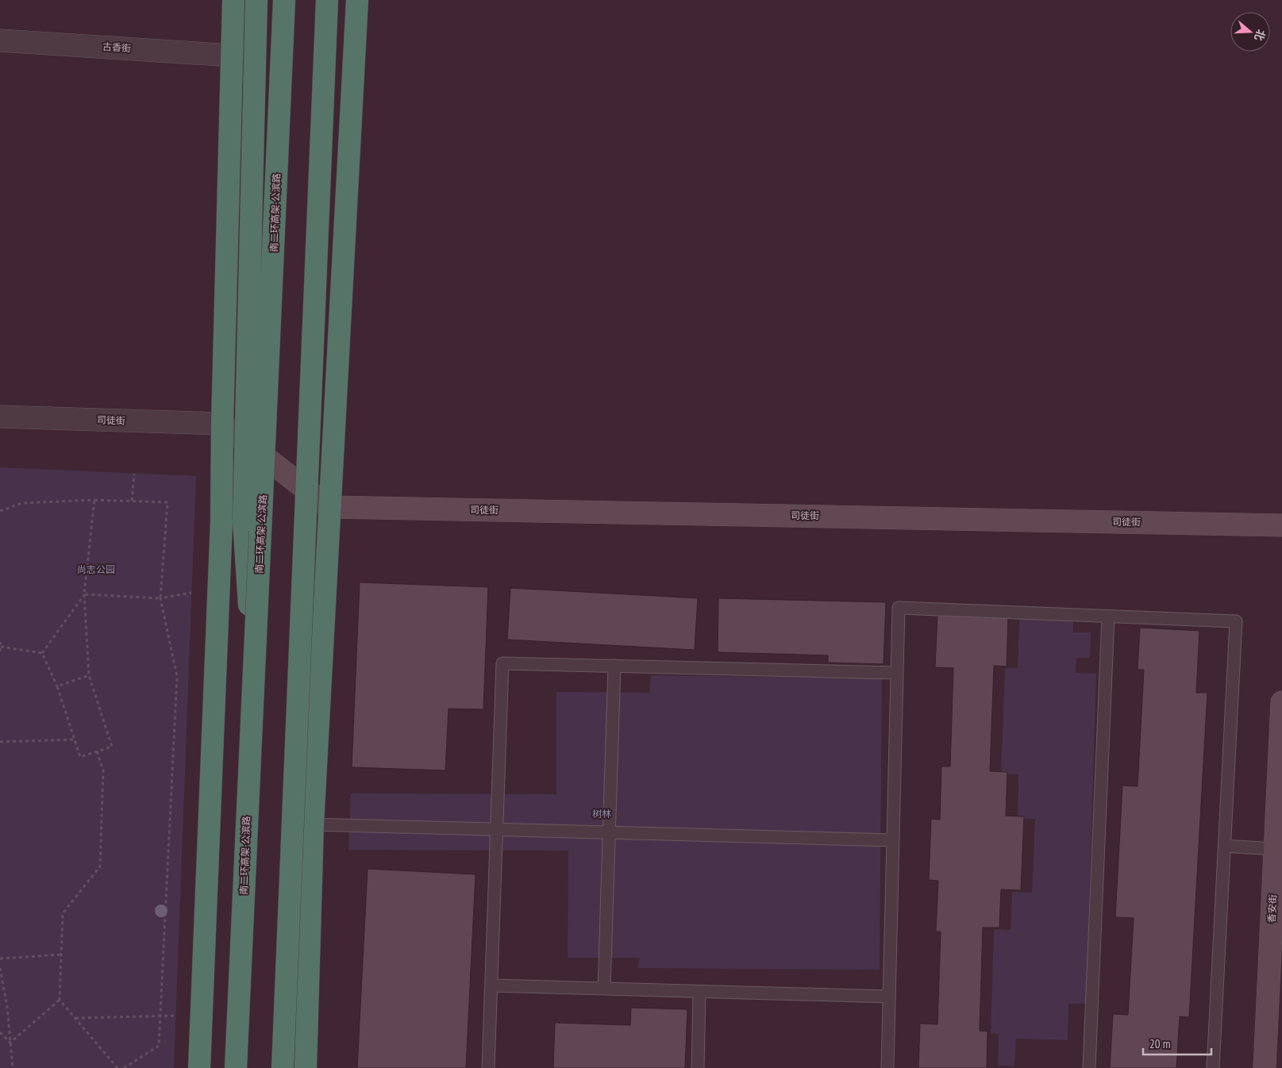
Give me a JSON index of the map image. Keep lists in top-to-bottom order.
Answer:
{
  "streets": {
    "highway": ["南二环高架-公滨路"],
    "main road": ["司徒街", "香安街"],
    "street": ["古香街"]
  },
  "parks": ["尚志公园", "树林"],
  "scale_bar": "20 m",
  "north": "right"
}
